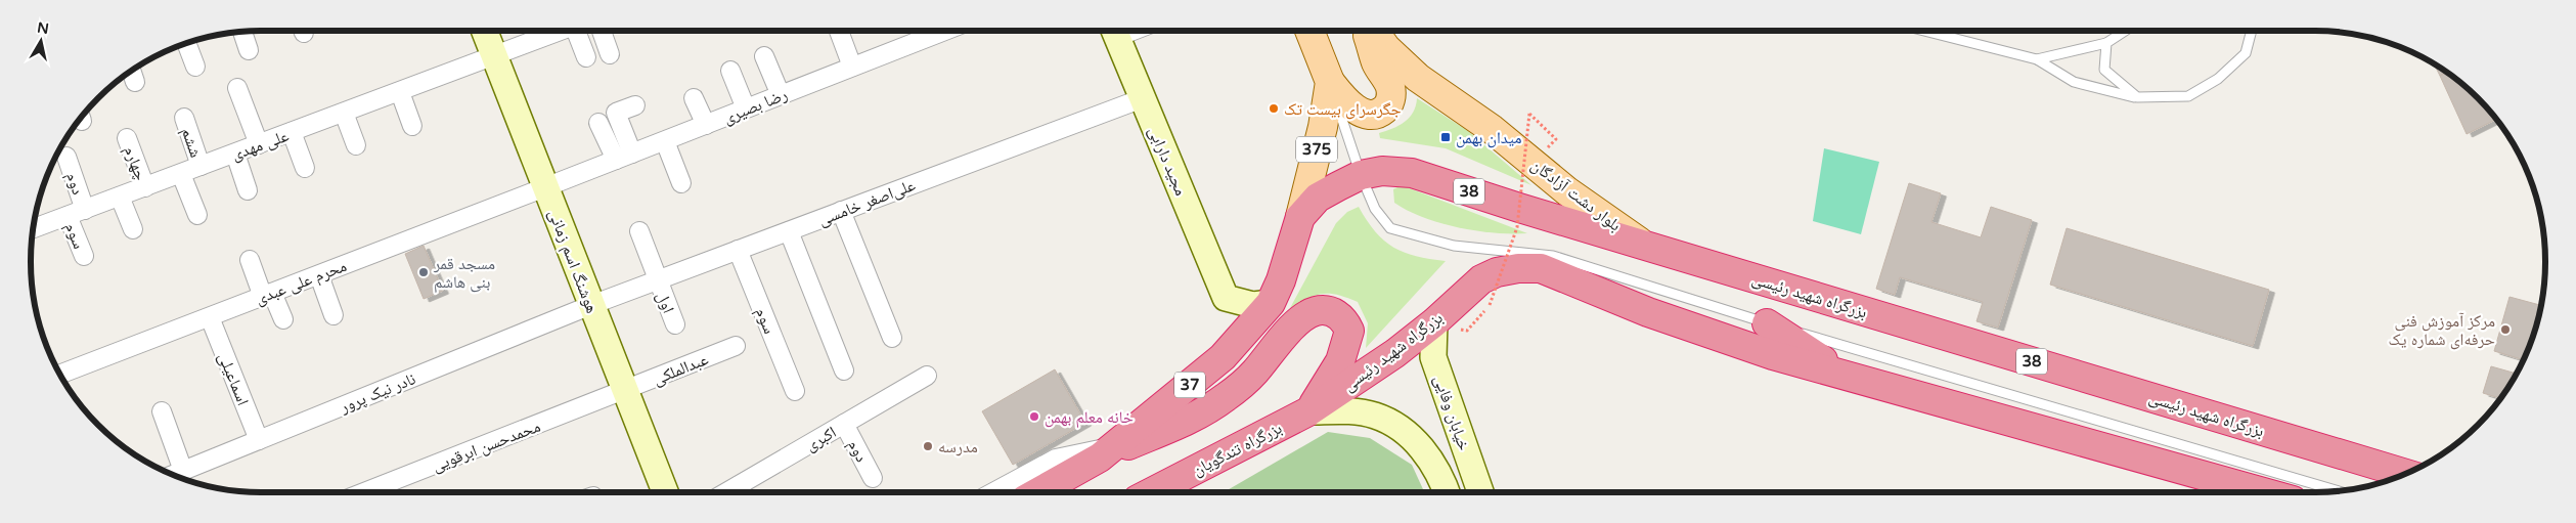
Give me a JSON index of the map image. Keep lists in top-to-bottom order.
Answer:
{
  "streets": {
    "highway": [
      "38",
      "بزرگراه شهید رئیسی",
      "37",
      "بزرگراه تندگویان"
    ],
    "main road": ["375", "بلوار دشت آزادگان"],
    "street": [
      "رضا بصیری",
      "ششم",
      "علی مهدی",
      "مجید دارابی",
      "چهارم",
      "دوم",
      "علی‌اصغر خامسی",
      "سوم",
      "هوشنگ اسم زمانی",
      "محرم علی عبدی",
      "اول",
      "عبدالملکی",
      "اسماعیلی",
      "نادر نیک پرور",
      "خیابان وفایی",
      "اکبری",
      "محمدحسن ابرقویی"
    ]
  },
  "crossings": [
    ["رضا بصیری", "هوشنگ اسم زمانی"],
    ["رضا بصیری", "محرم علی عبدی"],
    ["ششم", "علی مهدی"],
    ["علی مهدی", "چهارم"],
    ["علی مهدی", "دوم"],
    ["علی مهدی", "سوم"],
    ["علی مهدی", "هوشنگ اسم زمانی"],
    ["375", "بزرگراه شهید رئیسی"],
    ["مجید دارابی", "علی‌اصغر خامسی"],
    ["مجید دارابی", "بزرگراه شهید رئیسی"],
    ["مجید دارابی", "37"],
    ["دوم", "اکبری"],
    ["بلوار دشت آزادگان", "بزرگراه شهید رئیسی"],
    ["علی‌اصغر خامسی", "سوم"],
    ["علی‌اصغر خامسی", "هوشنگ اسم زمانی"],
    ["علی‌اصغر خامسی", "اول"],
    ["علی‌اصغر خامسی", "نادر نیک پرور"],
    ["هوشنگ اسم زمانی", "محرم علی عبدی"],
    ["هوشنگ اسم زمانی", "عبدالملکی"],
    ["هوشنگ اسم زمانی", "نادر نیک پرور"],
    ["هوشنگ اسم زمانی", "محمدحسن ابرقویی"],
    ["محرم علی عبدی", "اسماعیلی"],
    ["بزرگراه شهید رئیسی", "37"],
    ["بزرگراه شهید رئیسی", "خیابان وفایی"],
    ["بزرگراه شهید رئیسی", "بزرگراه تندگویان"],
    ["عبدالملکی", "محمدحسن ابرقویی"],
    ["اسماعیلی", "نادر نیک پرور"]
  ],
  "places": {
    "other": [
      "جگرسرای بیست تک",
      "مسجد قمر بنی هاشم",
      "مرکز آموزش فنی حرفه‌ای شماره یک",
      "خانه معلم بهمن",
      "مدرسه"
    ],
    "transit": ["میدان بهمن"]
  },
  "north": "top"
}
